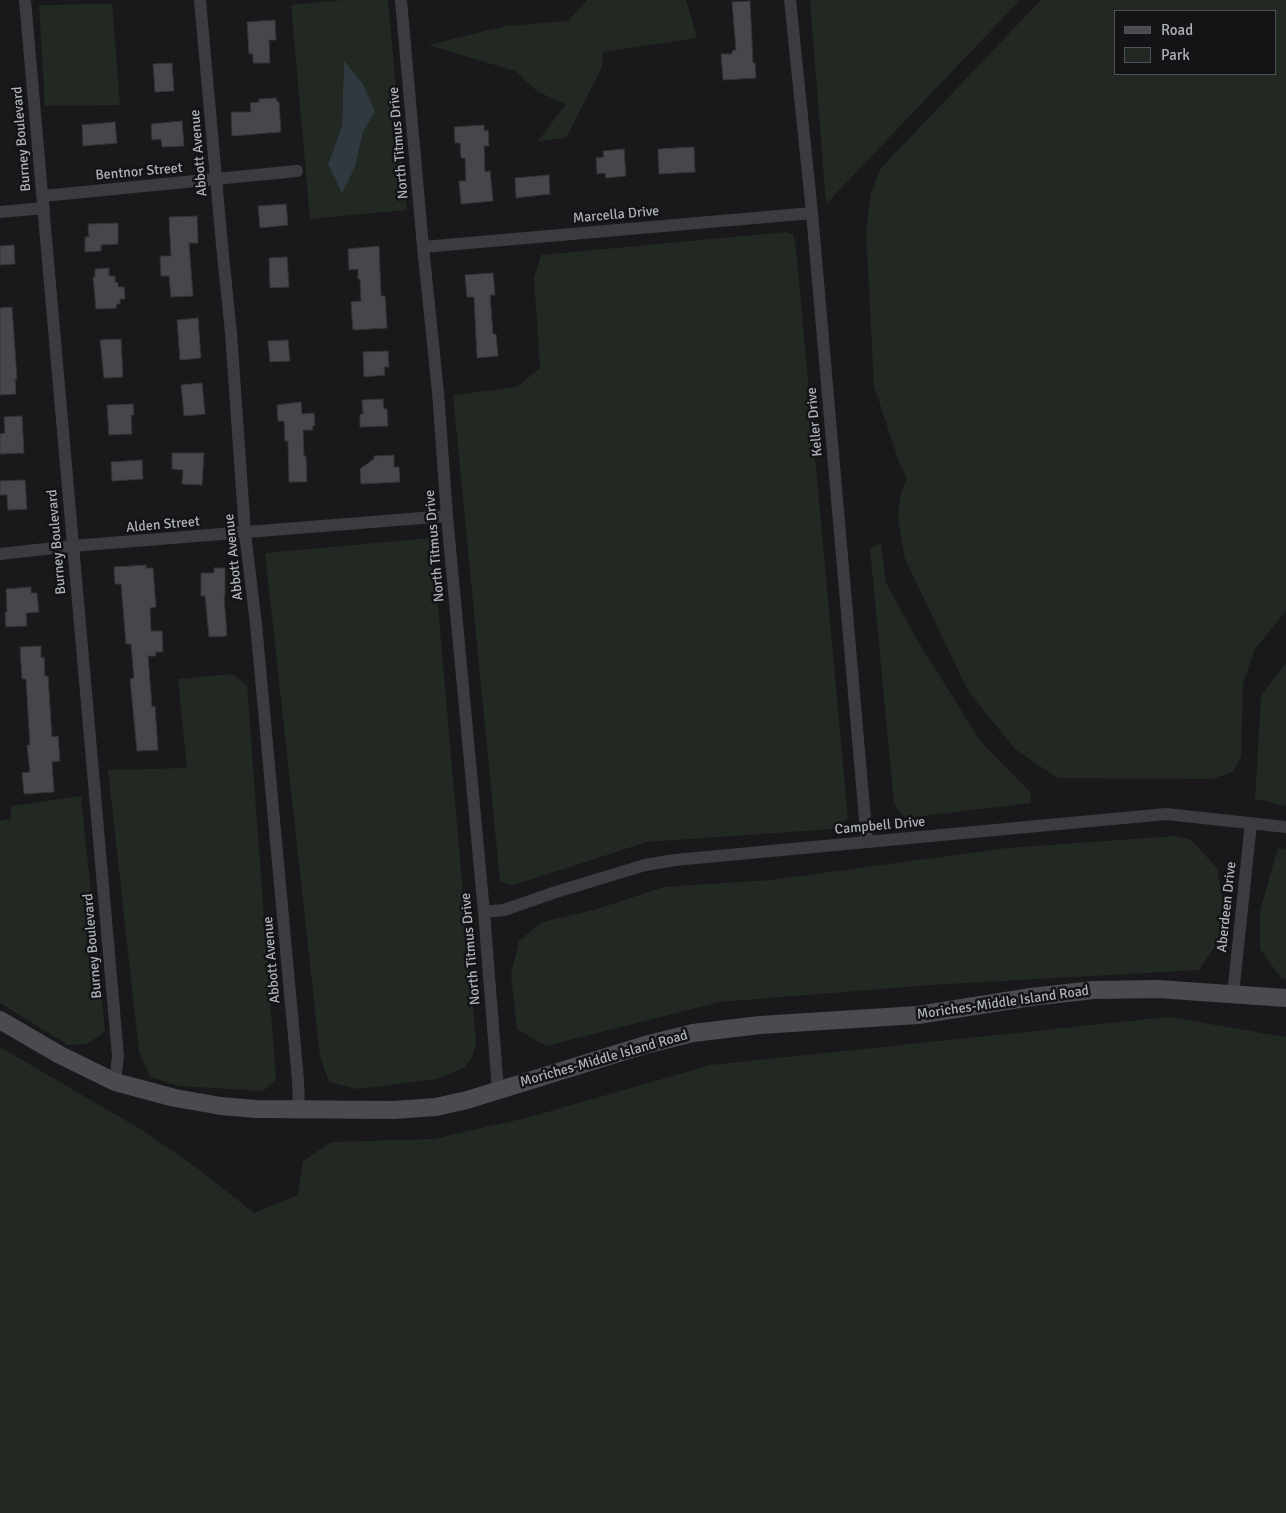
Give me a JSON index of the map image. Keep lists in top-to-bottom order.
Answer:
{
  "streets": {
    "main road": ["Moriches-Middle Island Road"],
    "street": [
      "Burney Boulevard",
      "North Titmus Drive",
      "Abbott Avenue",
      "Bentnor Street",
      "Marcella Drive",
      "Keller Drive",
      "Alden Street",
      "Campbell Drive",
      "Aberdeen Drive"
    ]
  },
  "crossings": [
    ["Burney Boulevard", "Bentnor Street"],
    ["Burney Boulevard", "Alden Street"],
    ["Burney Boulevard", "Moriches-Middle Island Road"],
    ["North Titmus Drive", "Marcella Drive"],
    ["North Titmus Drive", "Alden Street"],
    ["North Titmus Drive", "Campbell Drive"],
    ["North Titmus Drive", "Moriches-Middle Island Road"],
    ["Abbott Avenue", "Bentnor Street"],
    ["Abbott Avenue", "Alden Street"],
    ["Abbott Avenue", "Moriches-Middle Island Road"],
    ["Marcella Drive", "Keller Drive"],
    ["Keller Drive", "Campbell Drive"],
    ["Campbell Drive", "Aberdeen Drive"],
    ["Aberdeen Drive", "Moriches-Middle Island Road"]
  ],
  "legend": ["Road", "Park"]
}
